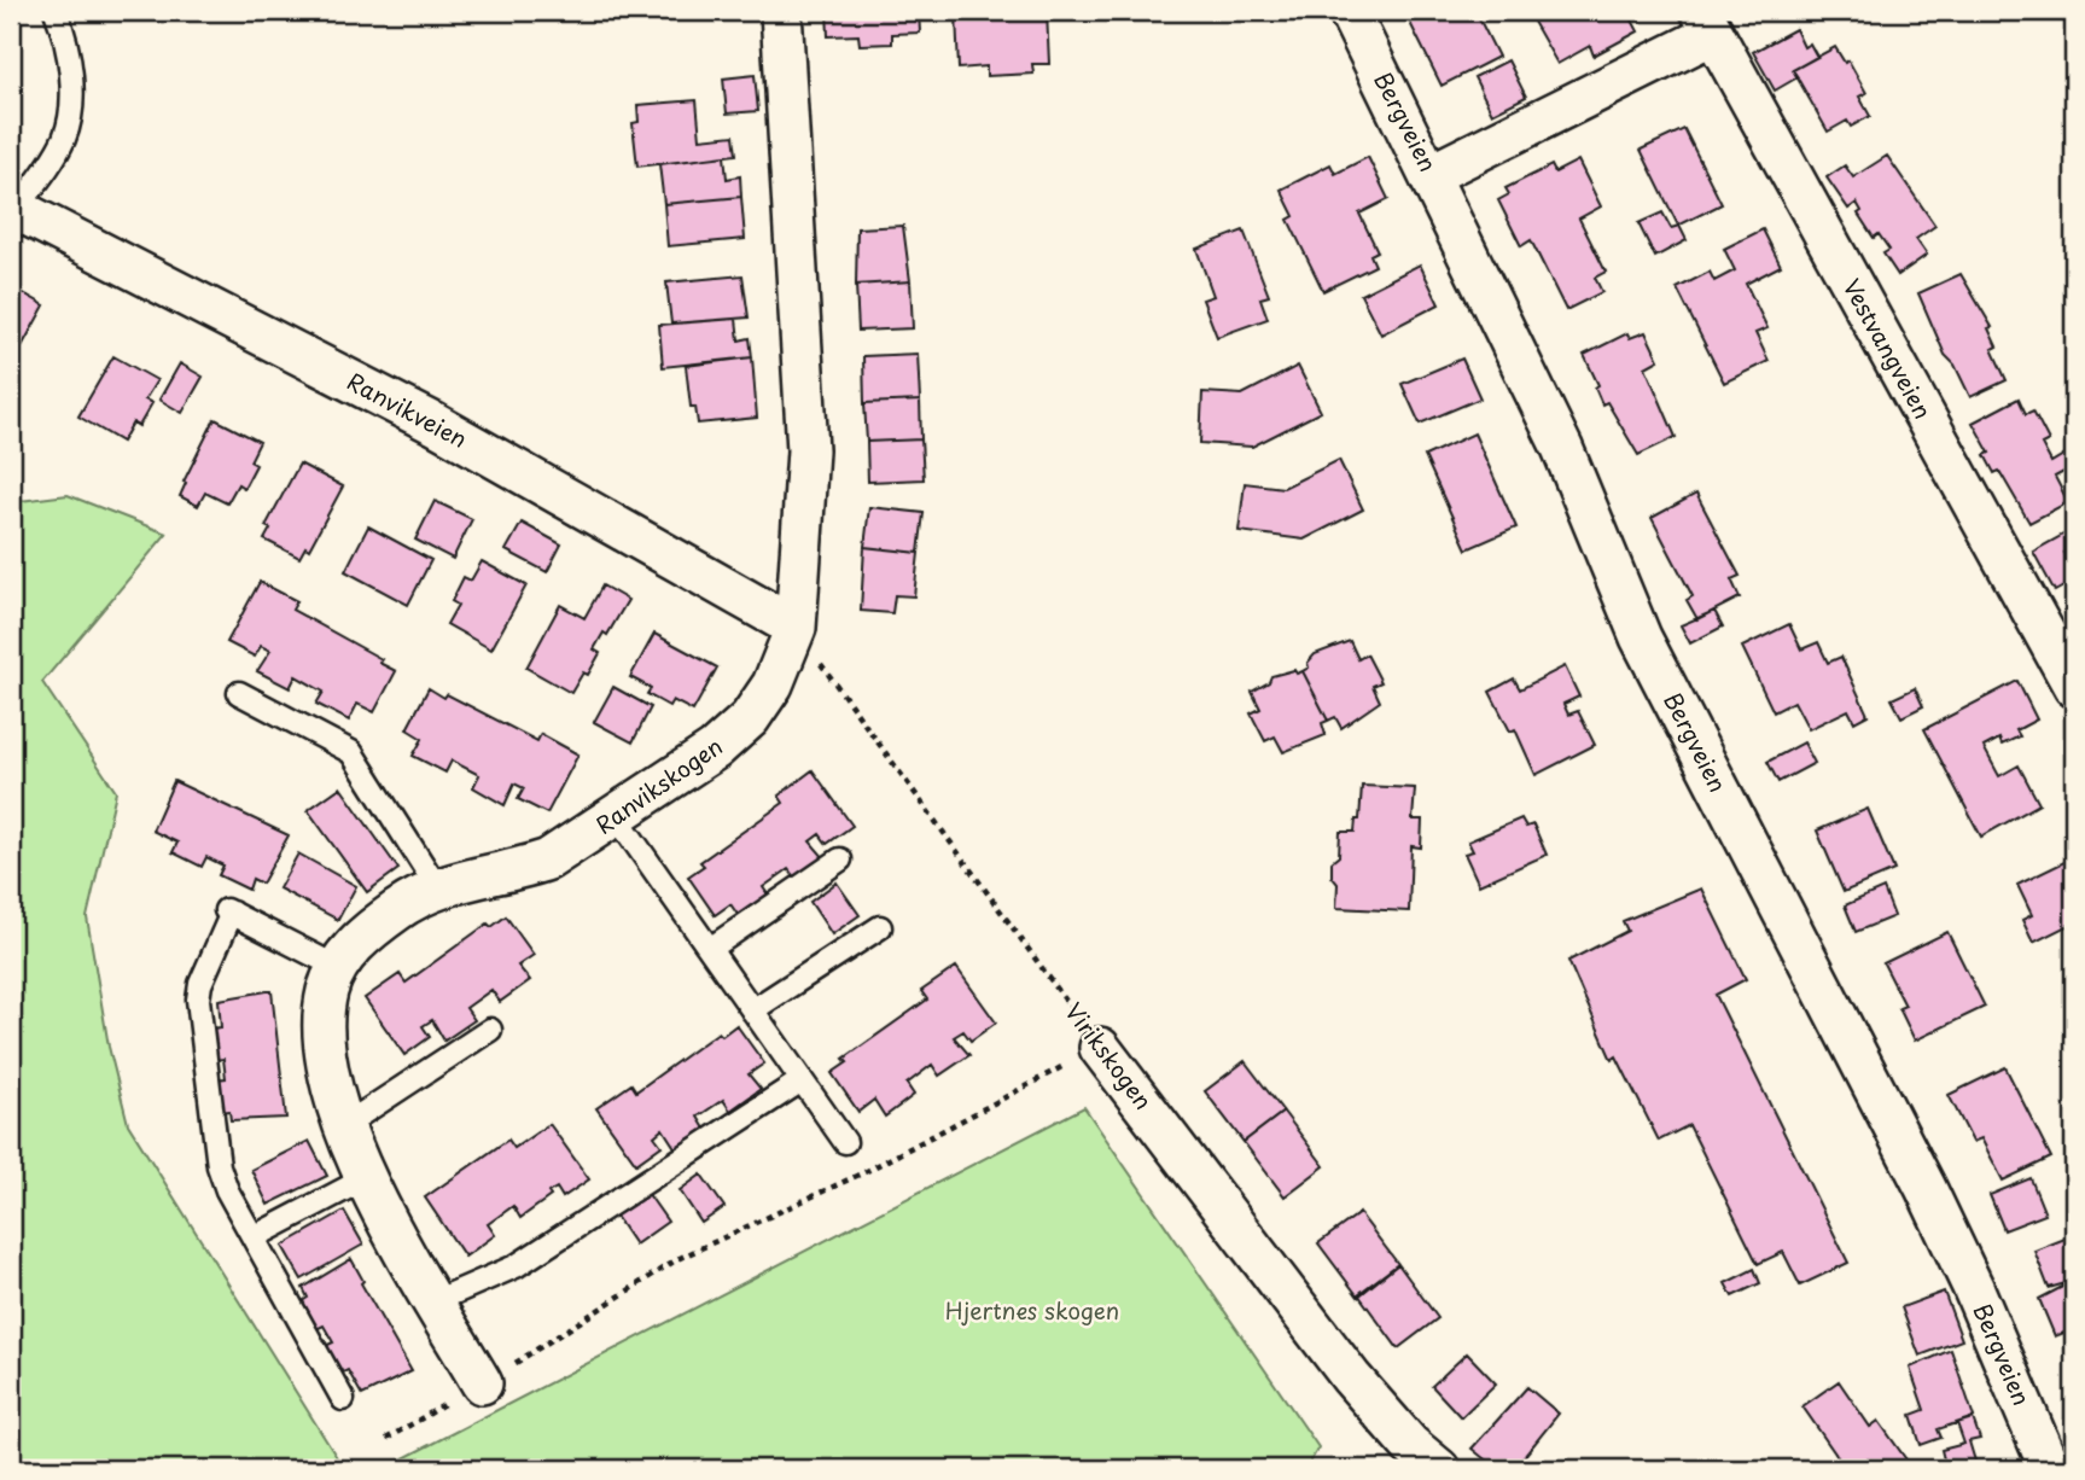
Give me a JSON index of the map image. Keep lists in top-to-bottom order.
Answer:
{
  "streets": {
    "street": [
      "Bergveien",
      "Vestvangveien",
      "Ranvikveien",
      "Ranvikskogen",
      "Virikskogen"
    ]
  },
  "crossings": [
    ["Ranvikveien", "Ranvikskogen"],
    ["Ranvikveien", "Virikskogen"],
    ["Ranvikskogen", "Virikskogen"]
  ],
  "parks": ["Hjertnes skogen"]
}
